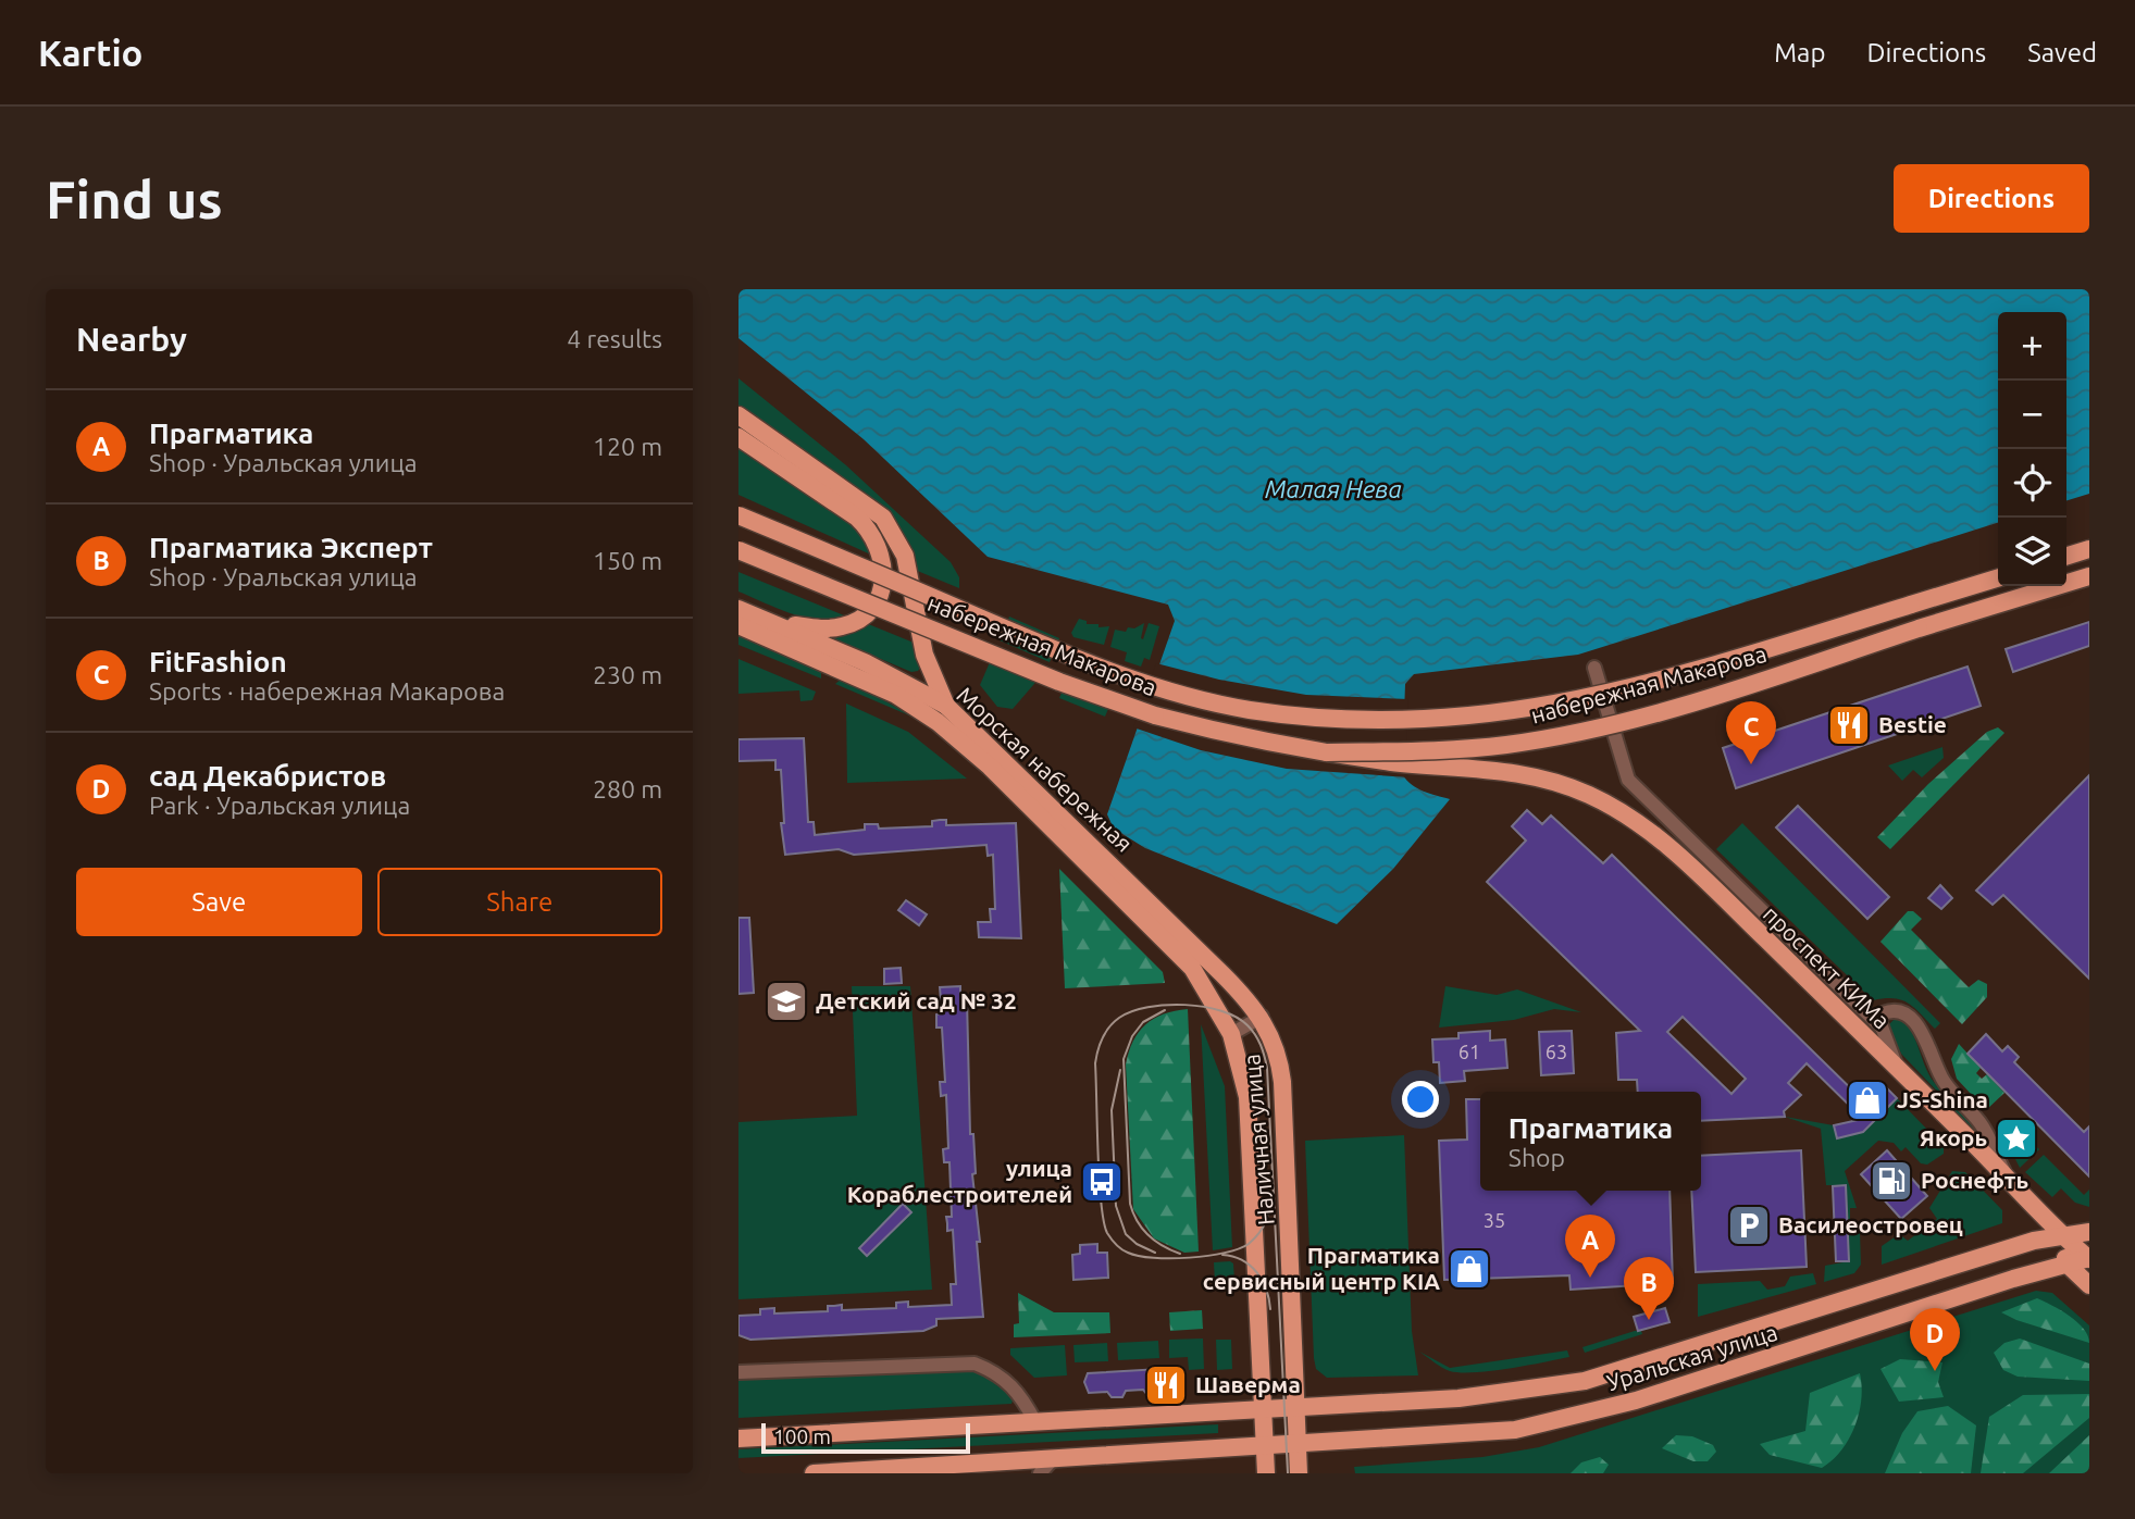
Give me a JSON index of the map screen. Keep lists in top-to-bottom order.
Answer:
{
  "streets": {
    "main road": [
      "набережная Макарова",
      "Морская набережная",
      "проспект КИМа",
      "Наличная улица",
      "Уральская улица"
    ]
  },
  "crossings": [
    ["набережная Макарова", "проспект КИМа"],
    ["Морская набережная", "Наличная улица"],
    ["проспект КИМа", "Уральская улица"],
    ["Наличная улица", "Уральская улица"]
  ],
  "water": ["Малая Нева"],
  "places": {
    "restaurant": ["Bestie", "Шаверма"],
    "school or university": ["Детский сад № 32"],
    "shop": ["JS-Shina", "Прагматика сервисный центр KIA"],
    "place": ["Якорь"],
    "fuel station": ["Роснефть"],
    "bus stop": ["улица Кораблестроителей"],
    "parking": ["Василеостровец"]
  },
  "house_numbers": ["61", "63", "35"],
  "scale_bar": "100 m",
  "page": {
    "header": "Kartio",
    "nav": ["Map", "Directions", "Saved"],
    "buttons": [
      "Directions",
      ["Save", "Share"]
    ],
    "title": "Find us",
    "heading": ["Nearby", "4 results"],
    "map_buttons": ["+", "−"],
    "list": [
      {
        "mark": "A",
        "name": "Прагматика",
        "note": "Shop · Уральская улица",
        "value": "120 m"
      },
      {
        "mark": "B",
        "name": "Прагматика Эксперт",
        "note": "Shop · Уральская улица",
        "value": "150 m"
      },
      {
        "mark": "C",
        "name": "FitFashion",
        "note": "Sports · набережная Макарова",
        "value": "230 m"
      },
      {
        "mark": "D",
        "name": "сад Декабристов",
        "note": "Park · Уральская улица",
        "value": "280 m"
      }
    ],
    "pins": [
      "C",
      "A",
      "B",
      "D"
    ],
    "popup": ["Прагматика", "Shop"],
    "scale": "100 m"
  }
}
